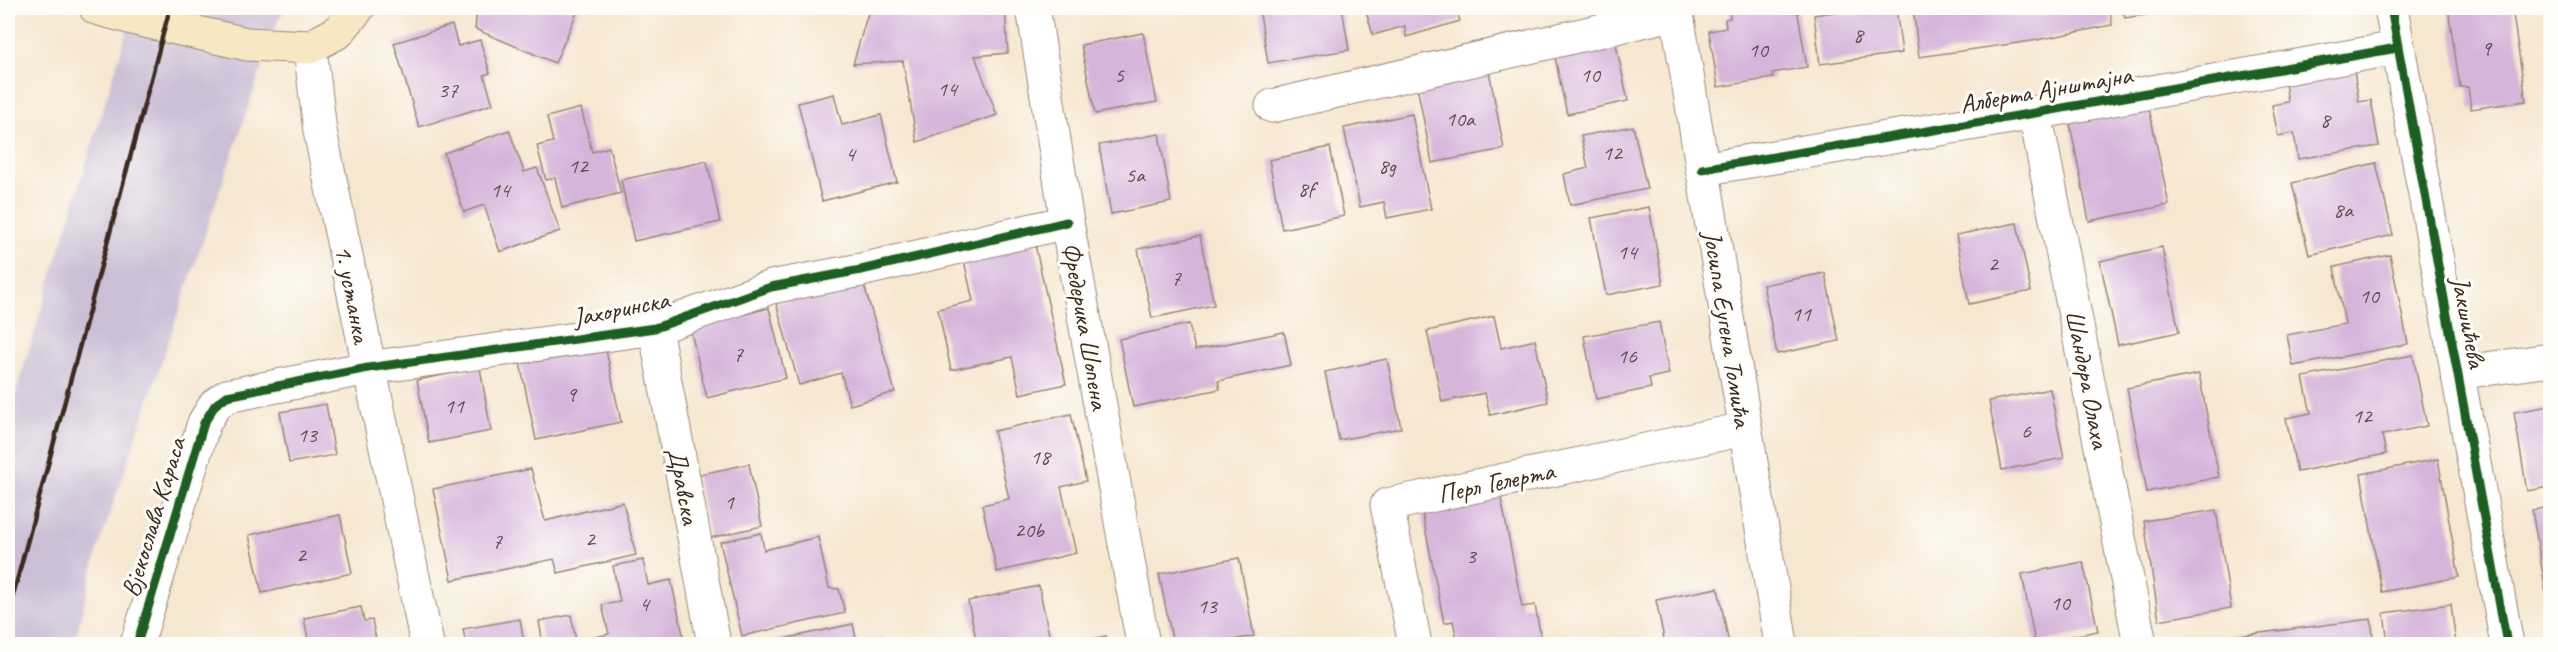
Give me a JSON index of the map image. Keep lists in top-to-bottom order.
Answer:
{
  "streets": {
    "street": [
      "Алберта Ајнштајна",
      "1. устанка",
      "Јахоринска",
      "Јакшићева",
      "Фредерика Шопена",
      "Јосипа Еугена Томића",
      "Шандора Олаха",
      "Перл Гелерта",
      "Дравска",
      "Вјекослава Караса"
    ]
  },
  "crossings": [
    ["Алберта Ајнштајна", "Јакшићева"],
    ["Алберта Ајнштајна", "Јосипа Еугена Томића"],
    ["Алберта Ајнштајна", "Шандора Олаха"],
    ["1. устанка", "Јахоринска"],
    ["Јахоринска", "Фредерика Шопена"],
    ["Јахоринска", "Дравска"],
    ["Јахоринска", "Вјекослава Караса"],
    ["Јосипа Еугена Томића", "Перл Гелерта"]
  ],
  "house_numbers": [
    "8",
    "9",
    "10",
    "5",
    "10",
    "14",
    "37",
    "10a",
    "8",
    "12",
    "4",
    "12",
    "8g",
    "5a",
    "8f",
    "14",
    "8a",
    "14",
    "2",
    "7",
    "10",
    "11",
    "7",
    "16",
    "9",
    "11",
    "12",
    "6",
    "13",
    "18",
    "1",
    "20b",
    "2",
    "7",
    "2",
    "3",
    "10",
    "4",
    "13"
  ]
}
